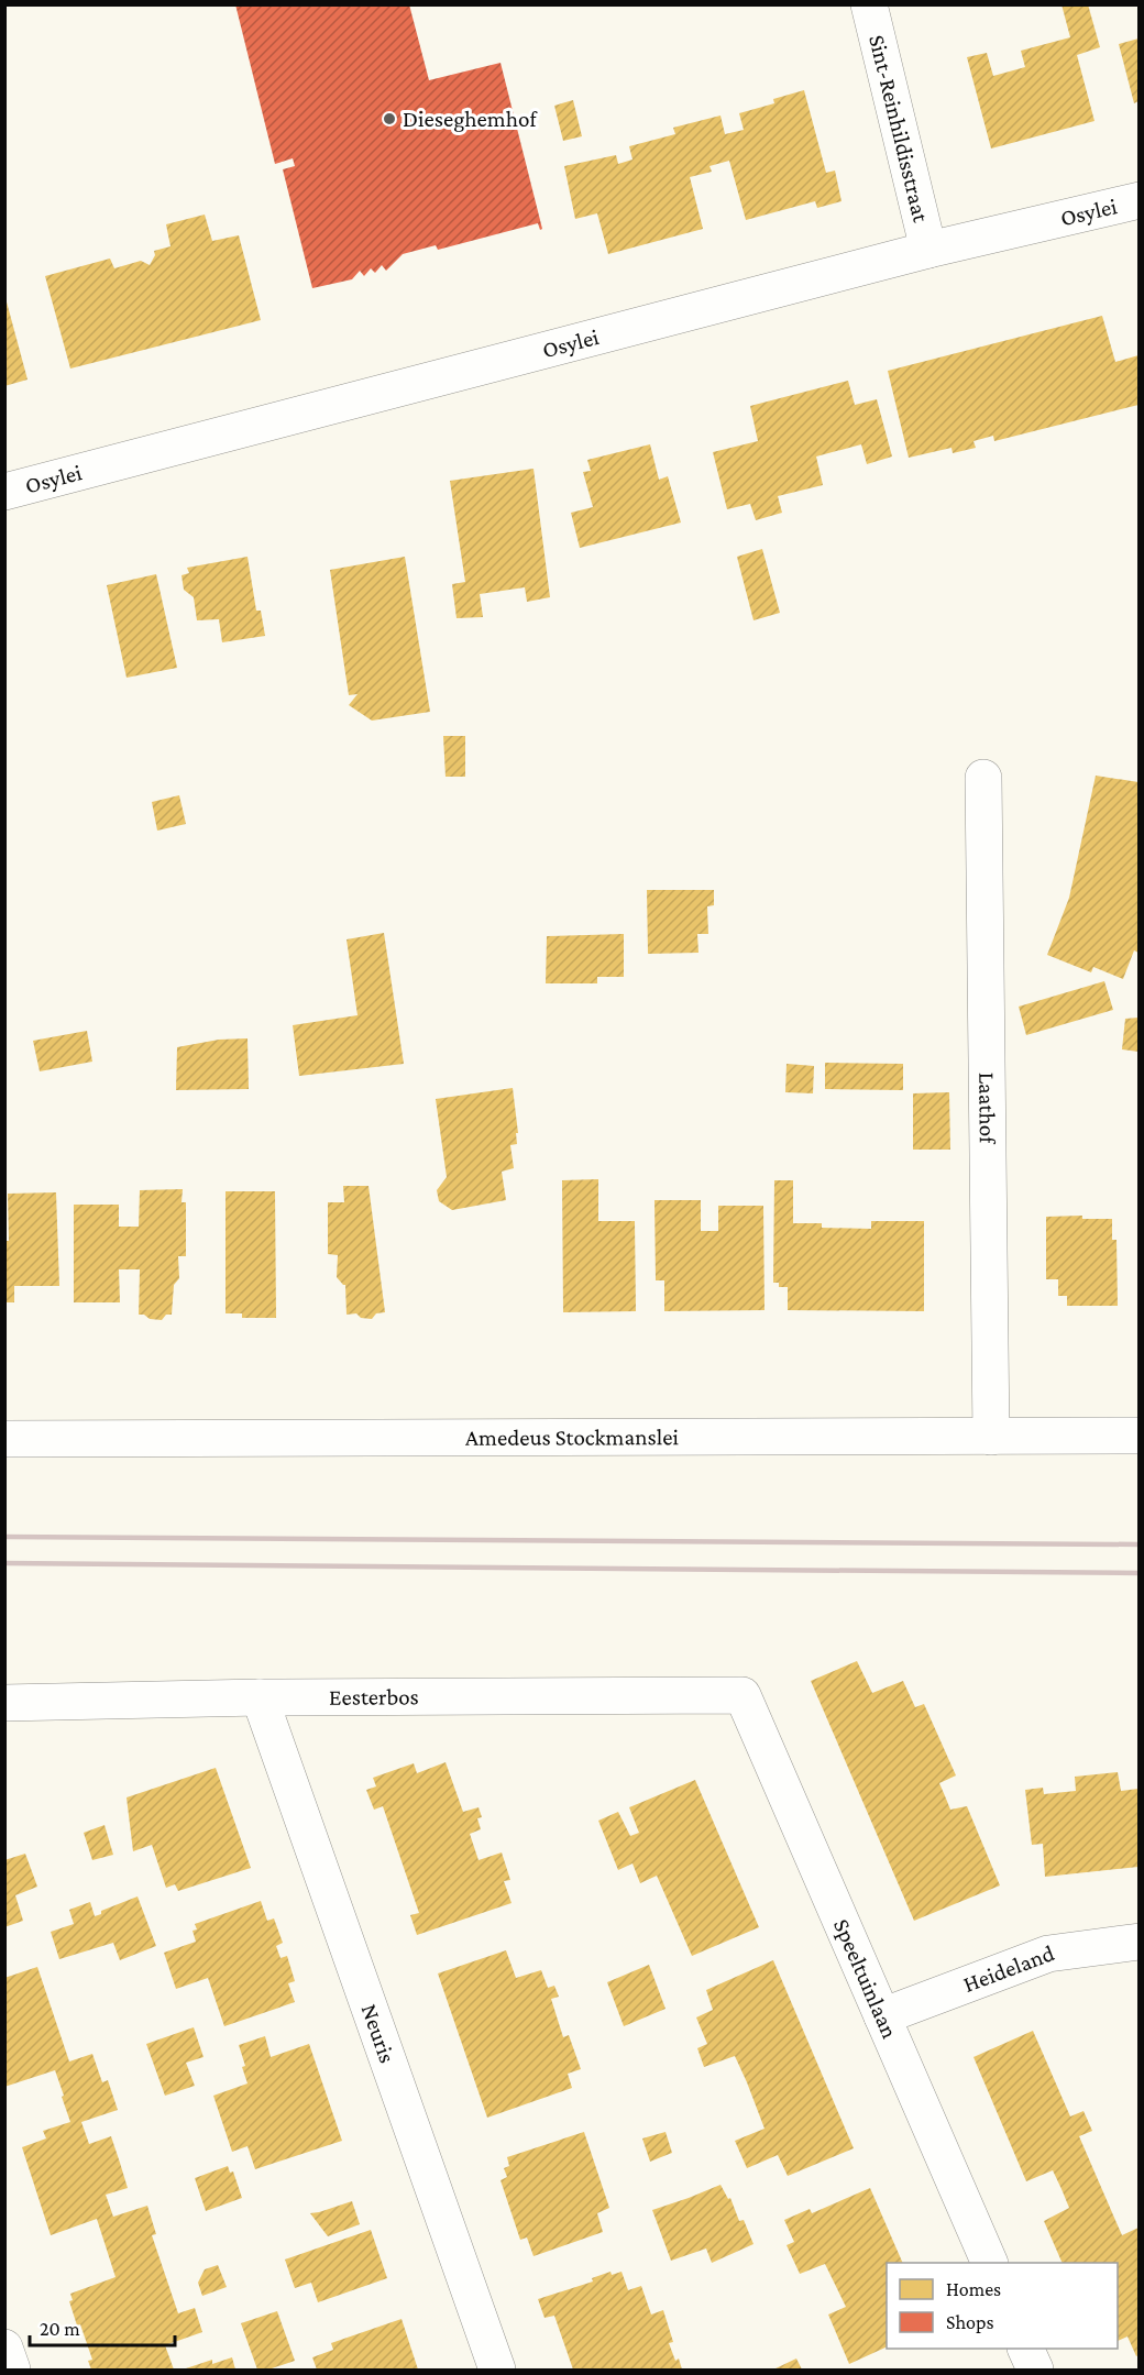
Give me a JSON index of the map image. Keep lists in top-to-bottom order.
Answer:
{
  "streets": {
    "street": [
      "Sint-Reinhildisstraat",
      "Osylei",
      "Laathof",
      "Amedeus Stockmanslei",
      "Eesterbos",
      "Heideland",
      "Speeltuinlaan",
      "Neuris"
    ]
  },
  "crossings": [
    ["Sint-Reinhildisstraat", "Osylei"],
    ["Laathof", "Amedeus Stockmanslei"],
    ["Eesterbos", "Speeltuinlaan"],
    ["Eesterbos", "Neuris"],
    ["Heideland", "Speeltuinlaan"]
  ],
  "places": ["Dieseghemhof"],
  "legend": ["Homes", "Shops"],
  "scale_bar": "20 m"
}
